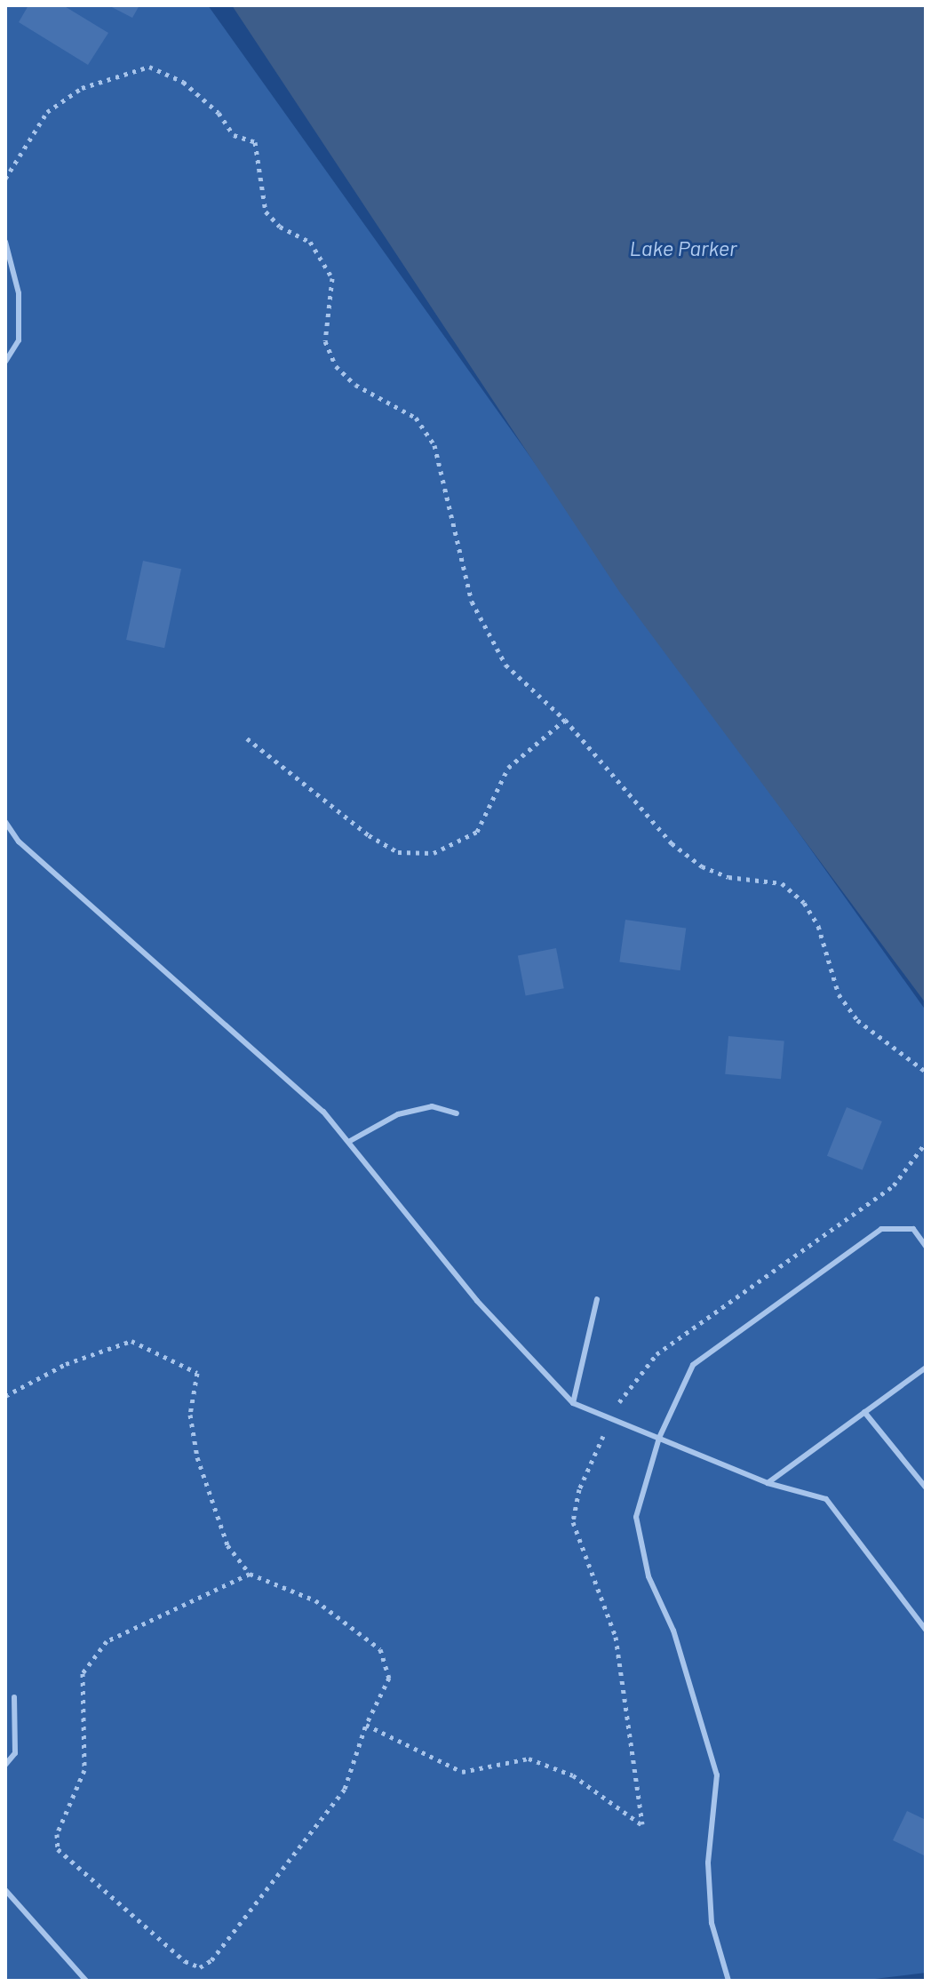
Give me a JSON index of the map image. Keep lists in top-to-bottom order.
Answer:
{
  "water": ["Lake Parker"]
}
